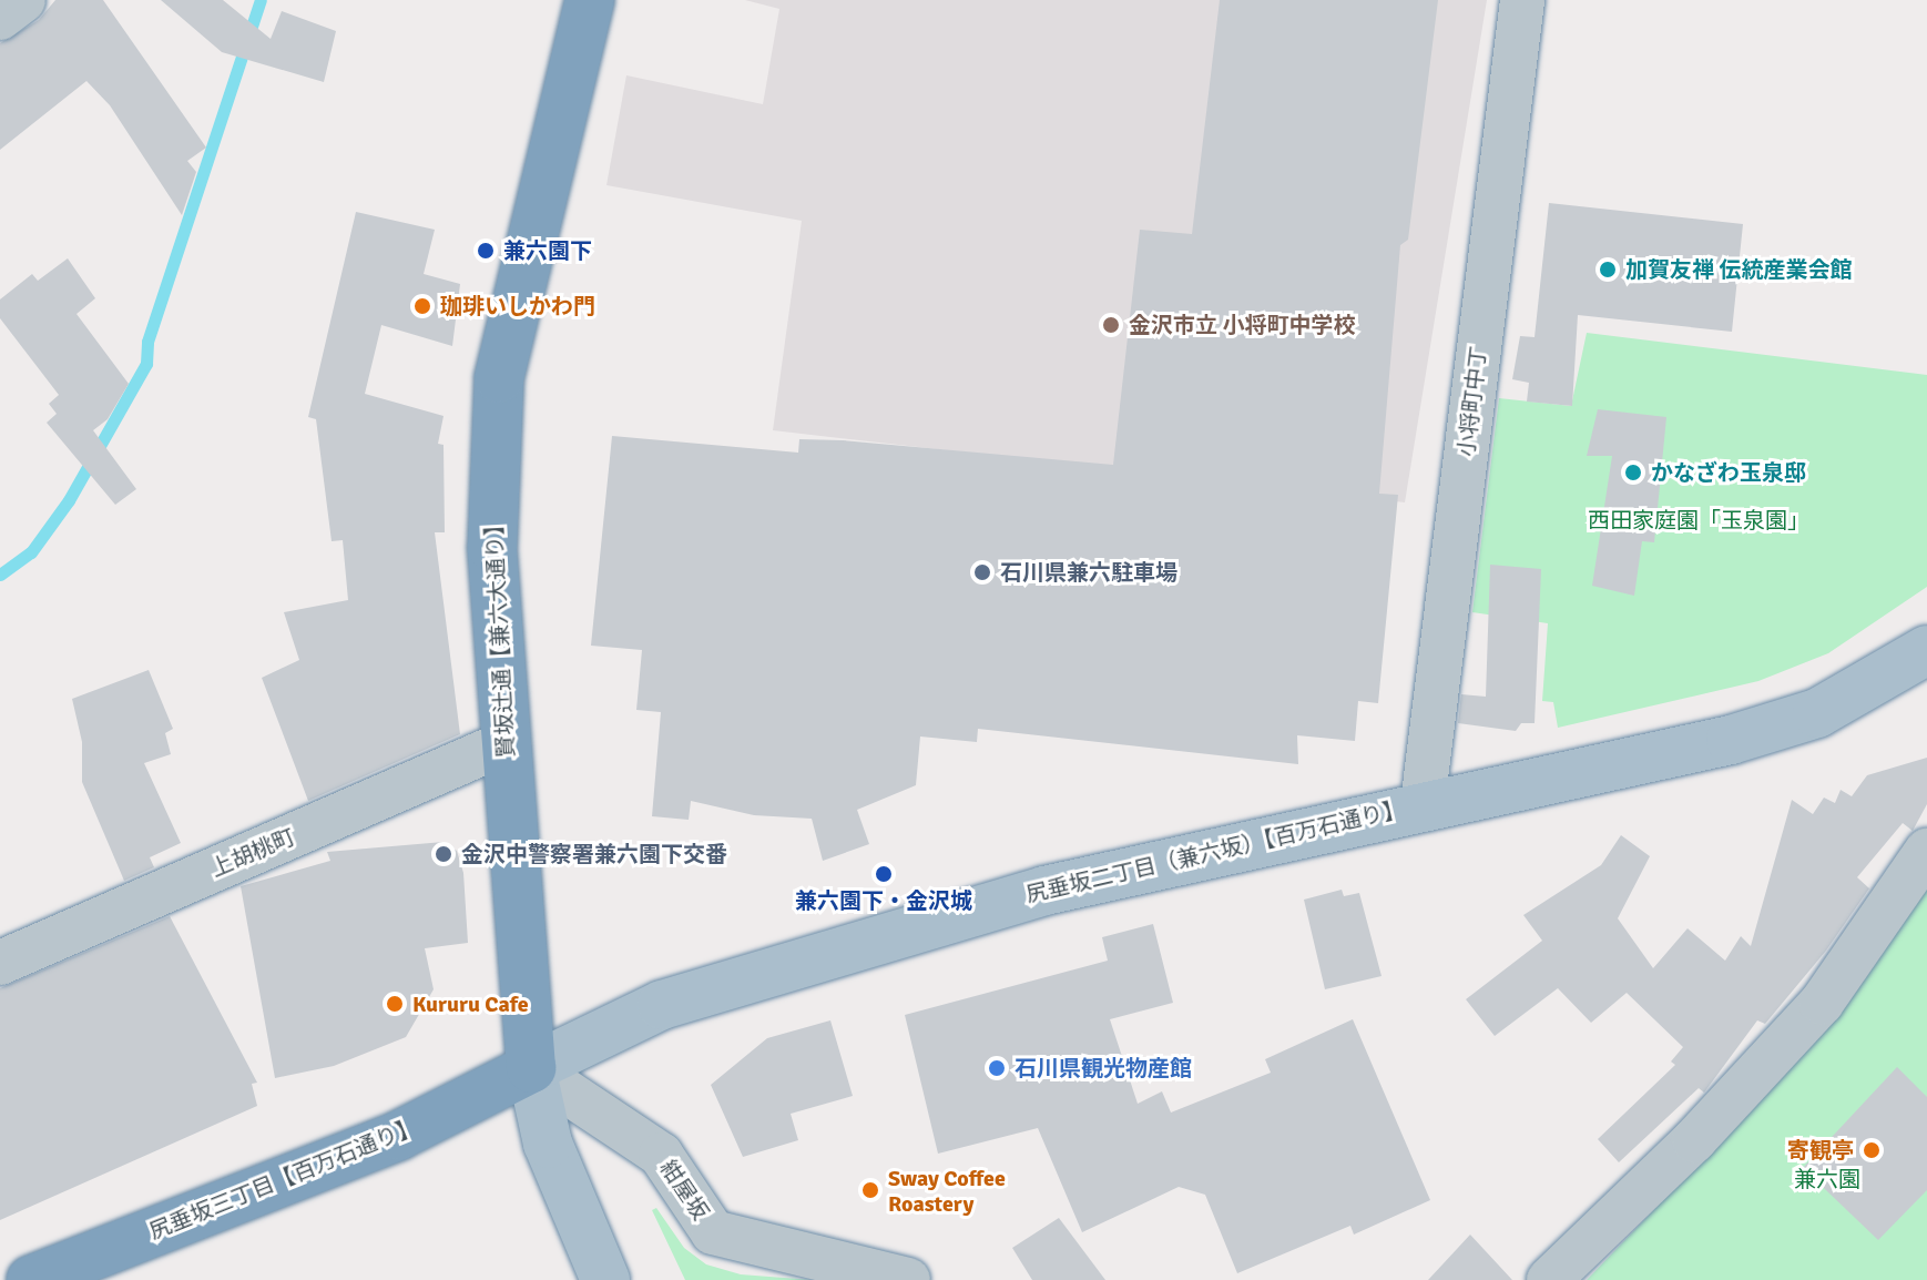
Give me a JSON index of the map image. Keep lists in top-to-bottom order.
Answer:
{
  "streets": {
    "highway": ["賢坂辻通【兼六大通り】", "尻垂坂三丁目【百万石通り】"],
    "main road": ["尻垂坂二丁目（兼六坂）【百万石通り】"],
    "street": ["小将町中丁", "上胡桃町", "紺屋坂"]
  },
  "crossings": [
    ["小将町中丁", "尻垂坂二丁目（兼六坂）【百万石通り】"],
    ["賢坂辻通【兼六大通り】", "尻垂坂二丁目（兼六坂）【百万石通り】"],
    ["賢坂辻通【兼六大通り】", "上胡桃町"],
    ["賢坂辻通【兼六大通り】", "尻垂坂三丁目【百万石通り】"],
    ["賢坂辻通【兼六大通り】", "紺屋坂"],
    ["尻垂坂二丁目（兼六坂）【百万石通り】", "尻垂坂三丁目【百万石通り】"],
    ["尻垂坂二丁目（兼六坂）【百万石通り】", "紺屋坂"],
    ["尻垂坂三丁目【百万石通り】", "紺屋坂"]
  ],
  "parks": ["西田家庭園「玉泉園」", "兼六園"],
  "places": [
    "兼六園下",
    "加賀友禅 伝統産業会館",
    "珈琲いしかわ門",
    "金沢市立 小将町中学校",
    "かなざわ玉泉邸",
    "石川県兼六駐車場",
    "金沢中警察署兼六園下交番",
    "兼六園下・金沢城",
    "Kururu Cafe",
    "石川県観光物産館",
    "寄観亭",
    "Sway Coffee Roastery"
  ]
}
